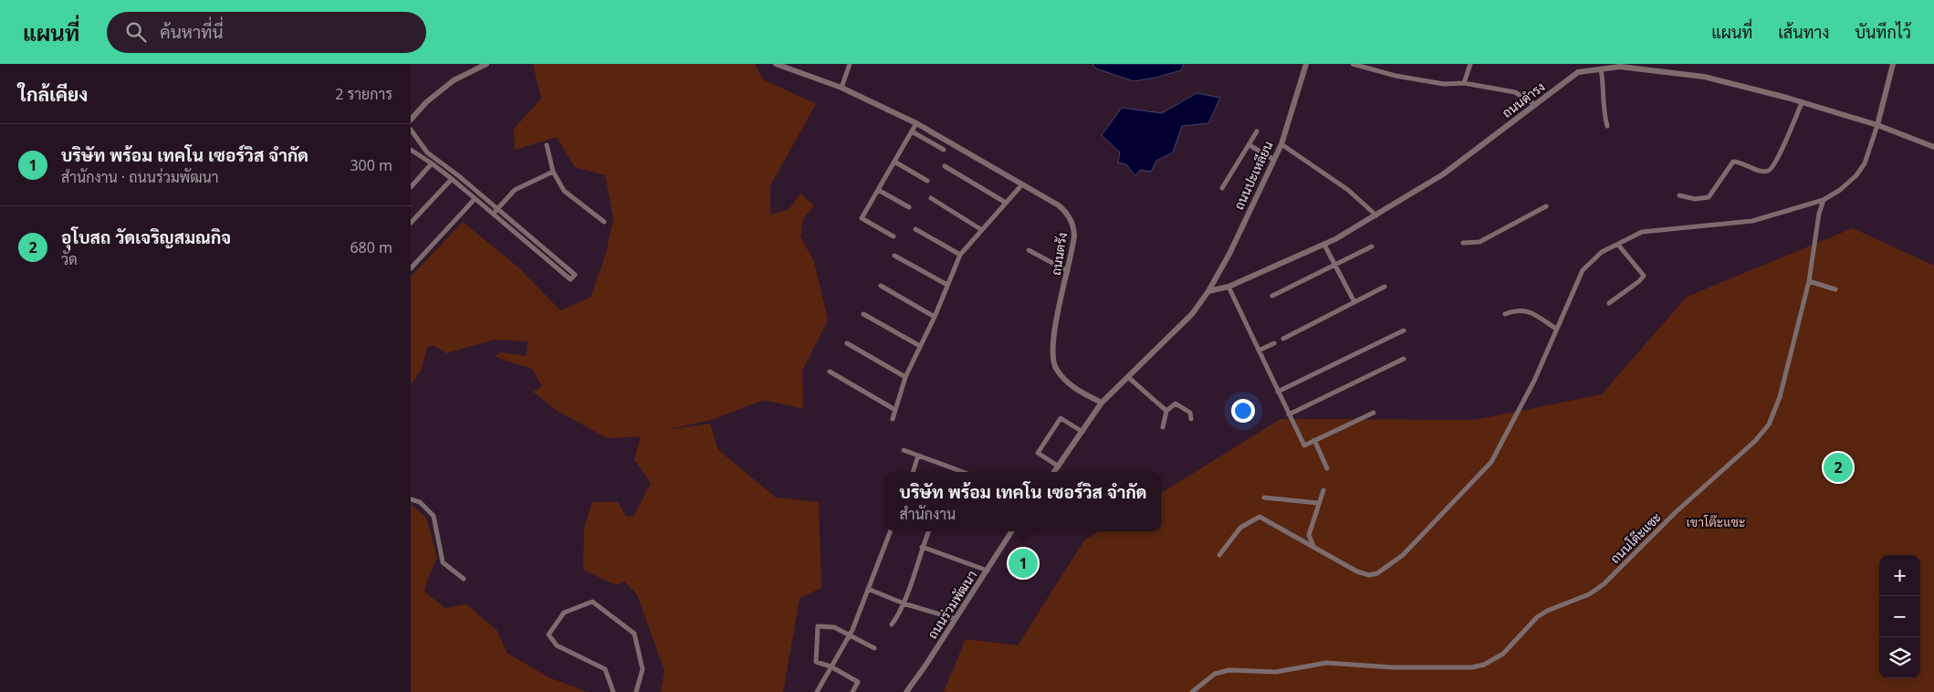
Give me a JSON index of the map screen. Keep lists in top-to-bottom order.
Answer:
{
  "streets": {
    "street": [
      "ถนนดำรง",
      "ถนนปะเหลียน",
      "ถนนตรัง",
      "ถนนโต๊ะแซะ",
      "ถนนร่วมพัฒนา"
    ]
  },
  "crossings": [
    ["ถนนดำรง", "ถนนปะเหลียน"]
  ],
  "parks": ["เขาโต๊ะแซะ"],
  "page": {
    "header": "แผนที่",
    "search": "ค้นหาที่นี่",
    "nav": ["แผนที่", "เส้นทาง", "บันทึกไว้"],
    "heading": ["ใกล้เคียง", "2 รายการ"],
    "list": [
      {
        "mark": "1",
        "name": "บริษัท พร้อม เทคโน เซอร์วิส จำกัด",
        "note": "สำนักงาน · ถนนร่วมพัฒนา",
        "value": "300 m"
      },
      {
        "mark": "2",
        "name": "อุโบสถ วัดเจริญสมณกิจ",
        "note": "วัด",
        "value": "680 m"
      }
    ],
    "pins": ["2", "1"],
    "popup": ["บริษัท พร้อม เทคโน เซอร์วิส จำกัด", "สำนักงาน"],
    "map_buttons": ["+", "−"]
  }
}
